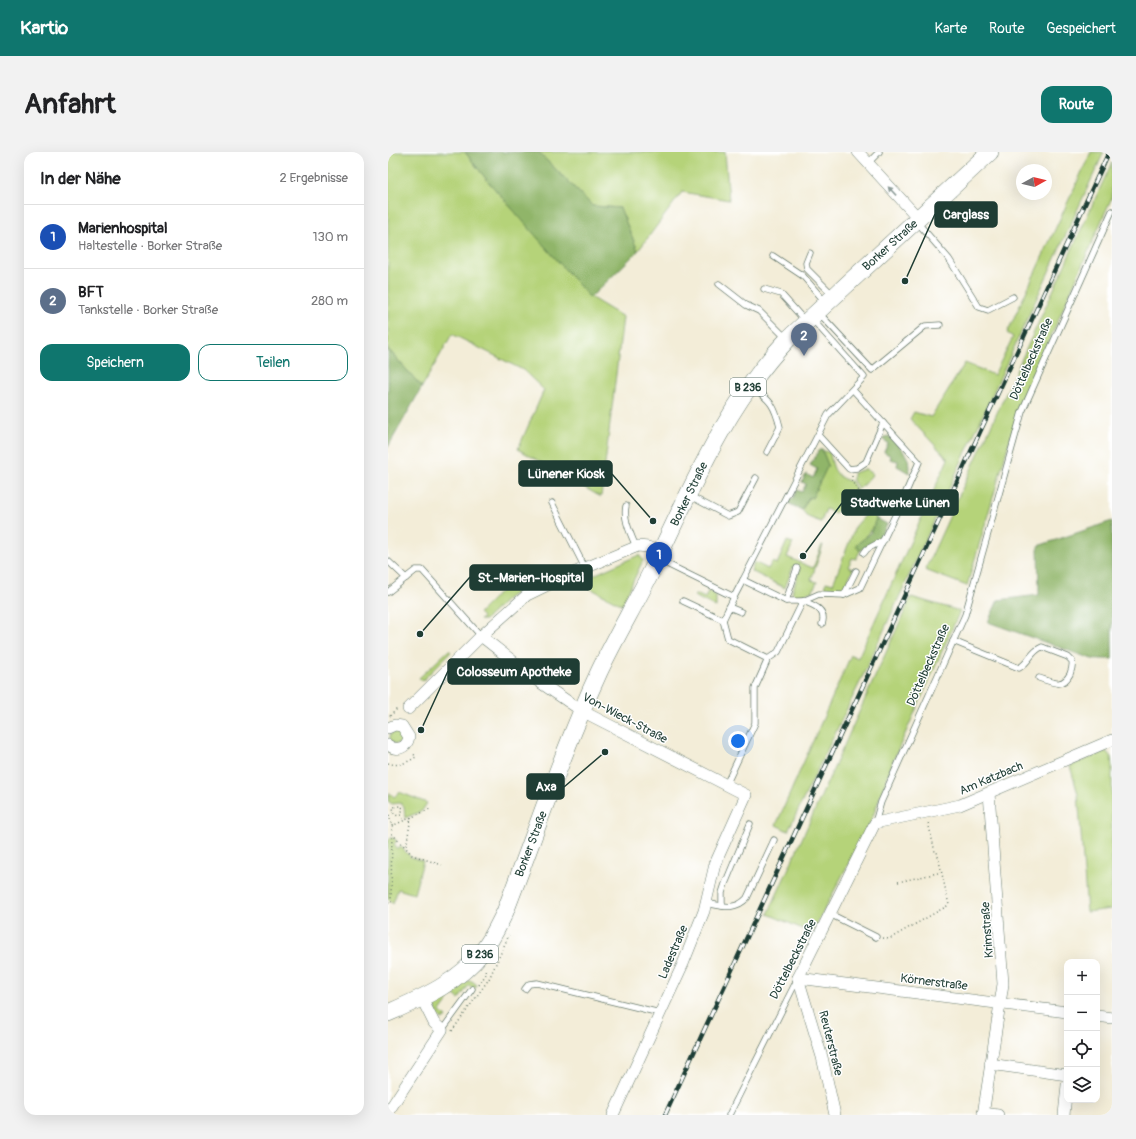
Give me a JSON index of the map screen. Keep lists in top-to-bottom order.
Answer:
{
  "streets": {
    "main road": ["Borker Straße", "B 236"],
    "street": [
      "Döttelbeckstraße",
      "Von-Wieck-Straße",
      "Am Katzbach",
      "Krimstraße",
      "Ladestraße",
      "Körnerstraße",
      "Reuterstraße"
    ]
  },
  "crossings": [
    ["Borker Straße", "Von-Wieck-Straße"],
    ["Döttelbeckstraße", "Am Katzbach"],
    ["Döttelbeckstraße", "Körnerstraße"],
    ["Döttelbeckstraße", "Reuterstraße"],
    ["Von-Wieck-Straße", "Ladestraße"],
    ["Am Katzbach", "Krimstraße"],
    ["Krimstraße", "Körnerstraße"],
    ["Körnerstraße", "Reuterstraße"]
  ],
  "places": [
    "Carglass",
    "Lünener Kiosk",
    "Stadtwerke Lünen",
    "St.-Marien-Hospital",
    "Colosseum Apotheke",
    "Axa"
  ],
  "north": "right",
  "page": {
    "header": "Kartio",
    "nav": ["Karte", "Route", "Gespeichert"],
    "buttons": [
      "Route",
      ["Speichern", "Teilen"]
    ],
    "title": "Anfahrt",
    "heading": ["In der Nähe", "2 Ergebnisse"],
    "list": [
      {
        "mark": "1",
        "name": "Marienhospital",
        "note": "Haltestelle · Borker Straße",
        "value": "130 m"
      },
      {
        "mark": "2",
        "name": "BFT",
        "note": "Tankstelle · Borker Straße",
        "value": "280 m"
      }
    ],
    "pins": ["2", "1"],
    "map_buttons": ["+", "−"]
  }
}
